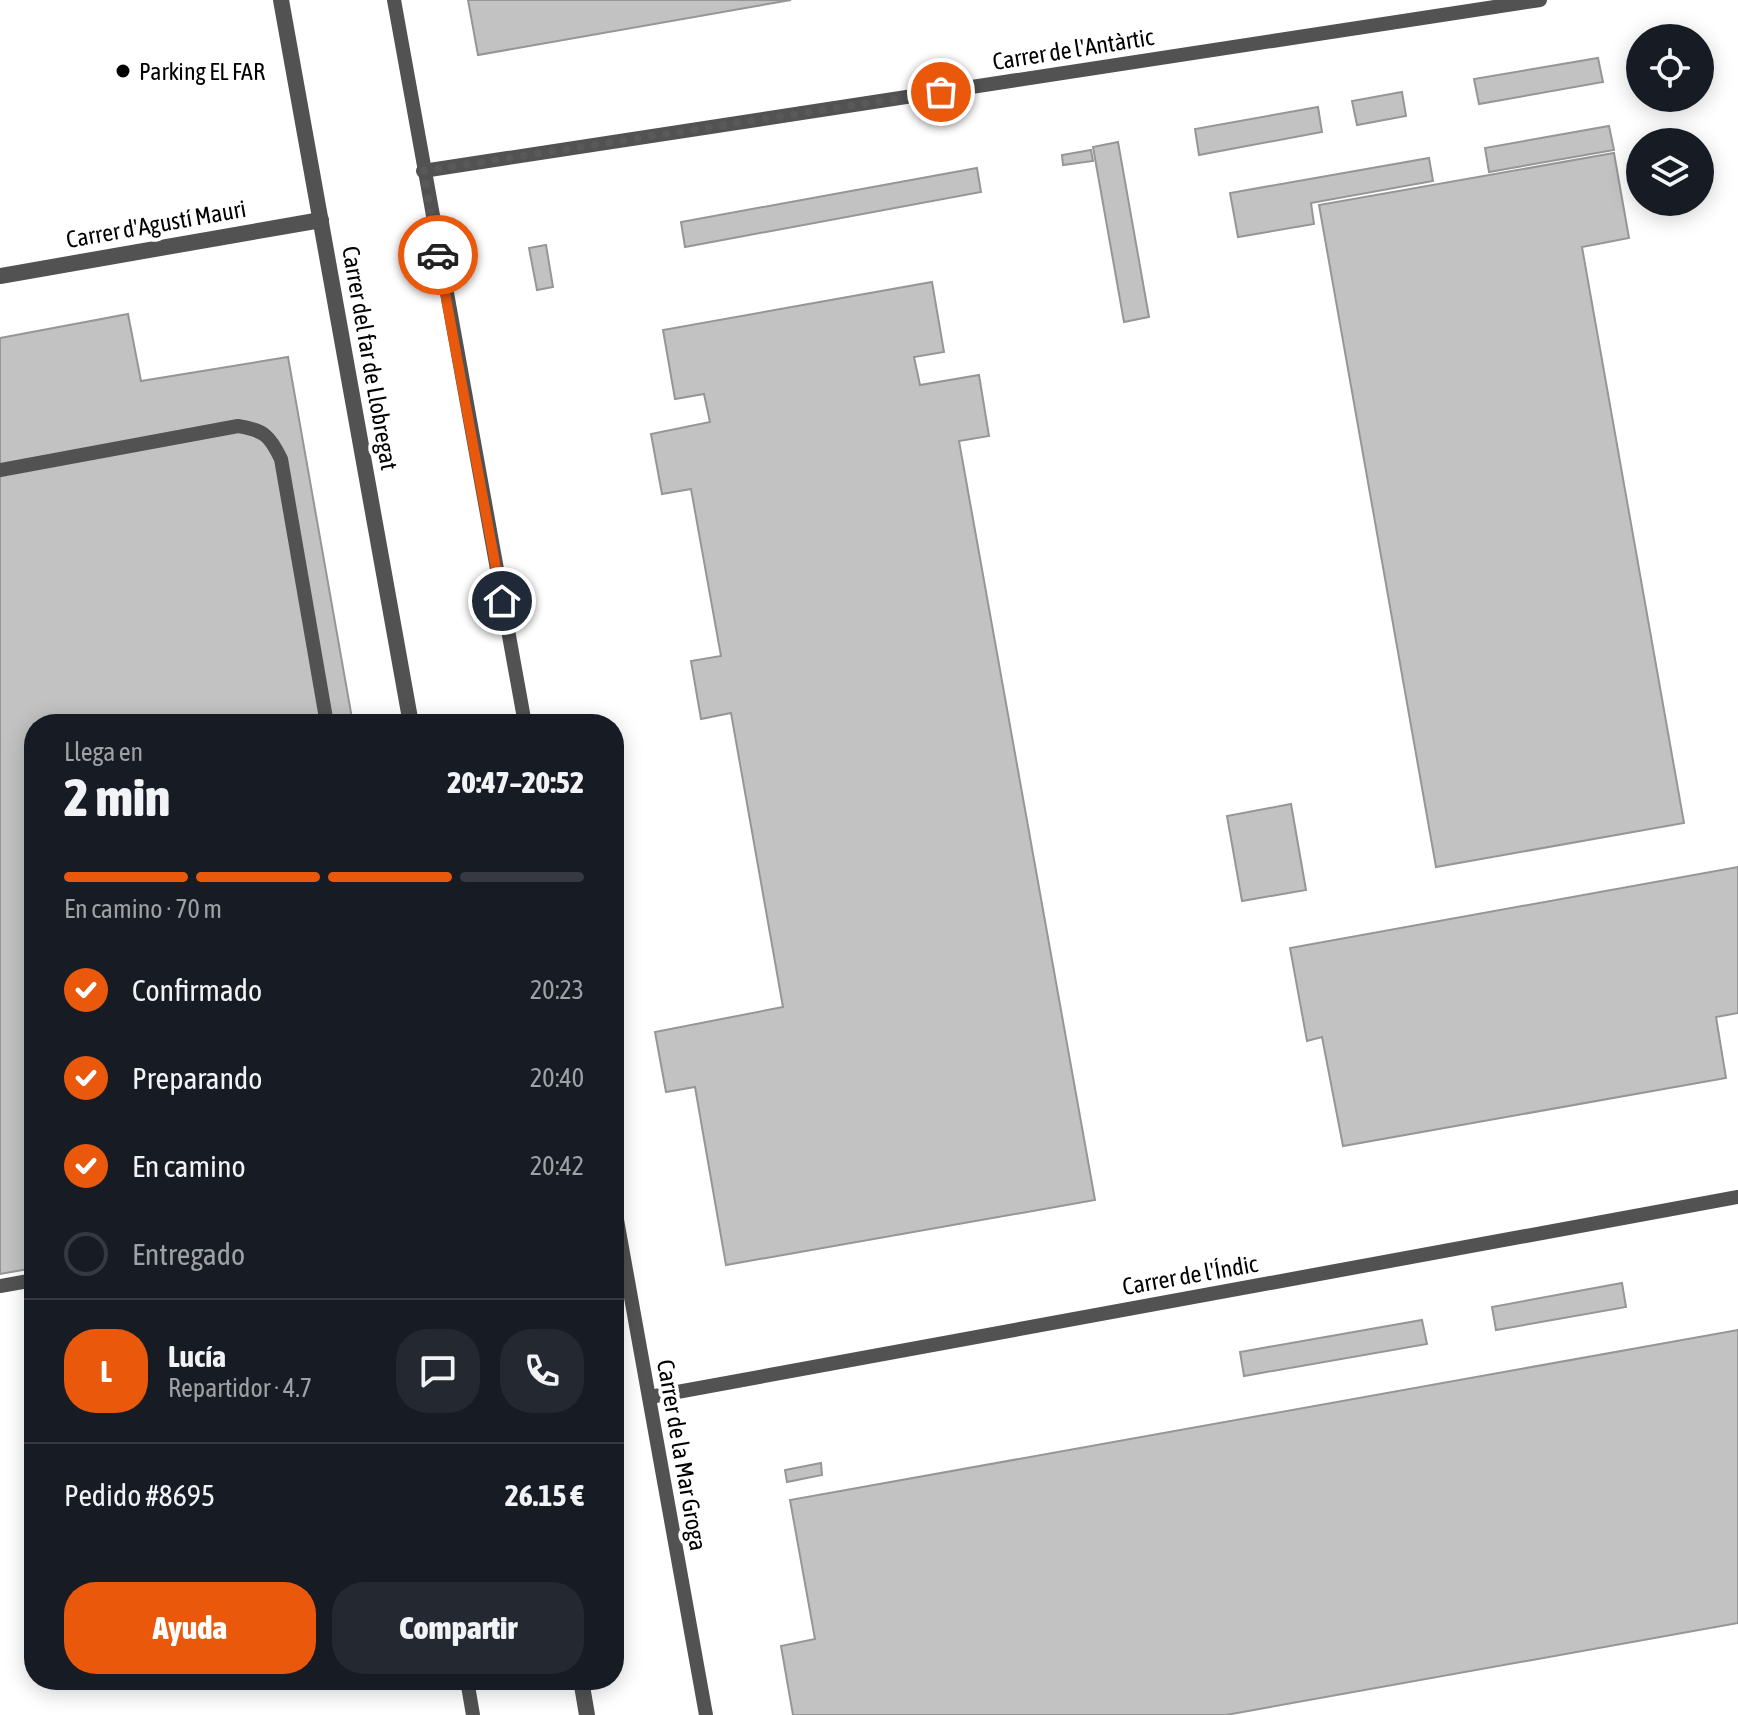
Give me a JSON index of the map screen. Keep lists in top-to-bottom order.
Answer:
{
  "streets": {
    "street": ["Carrer d'Agustí Mauri", "Carrer del far de Llobregat"],
    "lane": ["Carrer de l'Antàrtic", "Carrer de l'Índic", "Carrer de la Mar Groga"]
  },
  "crossings": [
    ["Carrer d'Agustí Mauri", "Carrer del far de Llobregat"],
    ["Carrer de l'Índic", "Carrer de la Mar Groga"]
  ],
  "places": ["Parking EL FAR"],
  "page": {
    "heading": ["2 min", "Llega en", "20:47–20:52"],
    "panel": [
      "Lucía",
      "Repartidor · 4.7",
      "Pedido #8695",
      "26.15 €"
    ],
    "bar": "En camino · 70 m",
    "list": [
      ["Confirmado", "20:23"],
      ["Preparando", "20:40"],
      ["En camino", "20:42"],
      "Entregado"
    ],
    "round": "L",
    "buttons": ["Ayuda", "Compartir"]
  }
}
